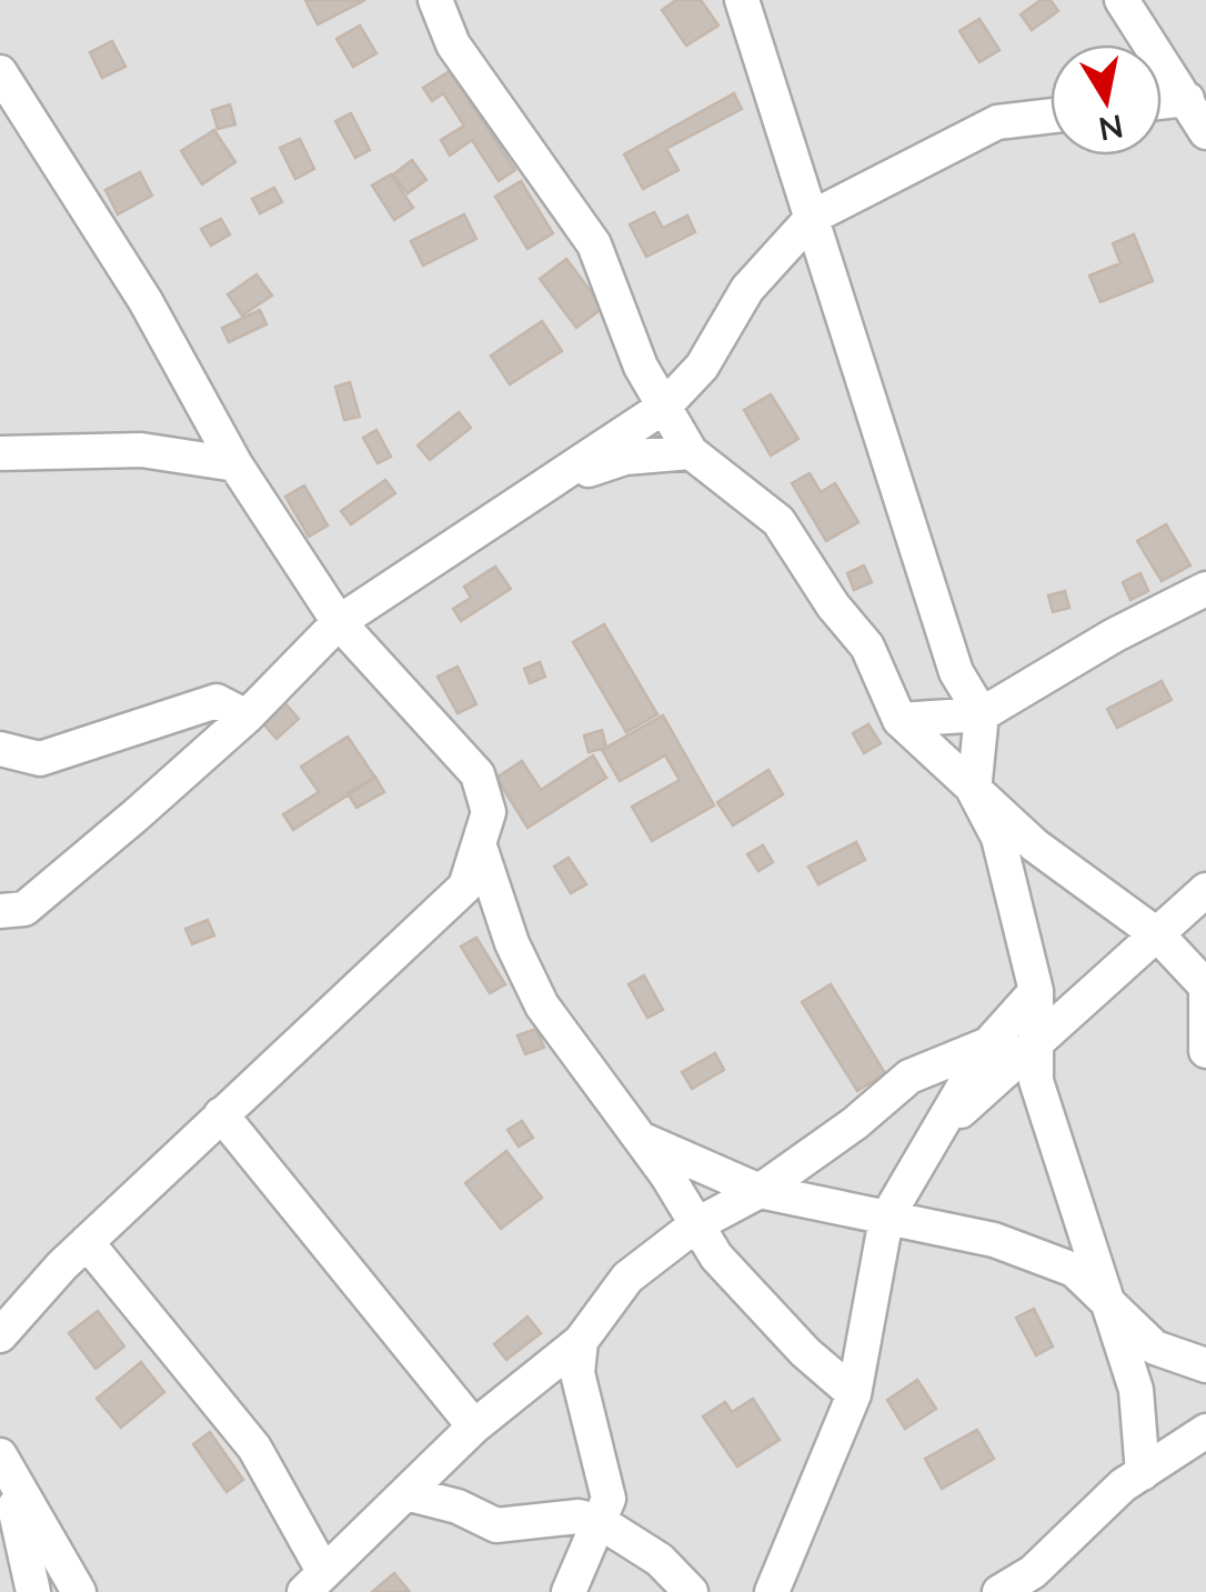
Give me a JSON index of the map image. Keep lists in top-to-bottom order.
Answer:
{
  "north": "bottom"
}
